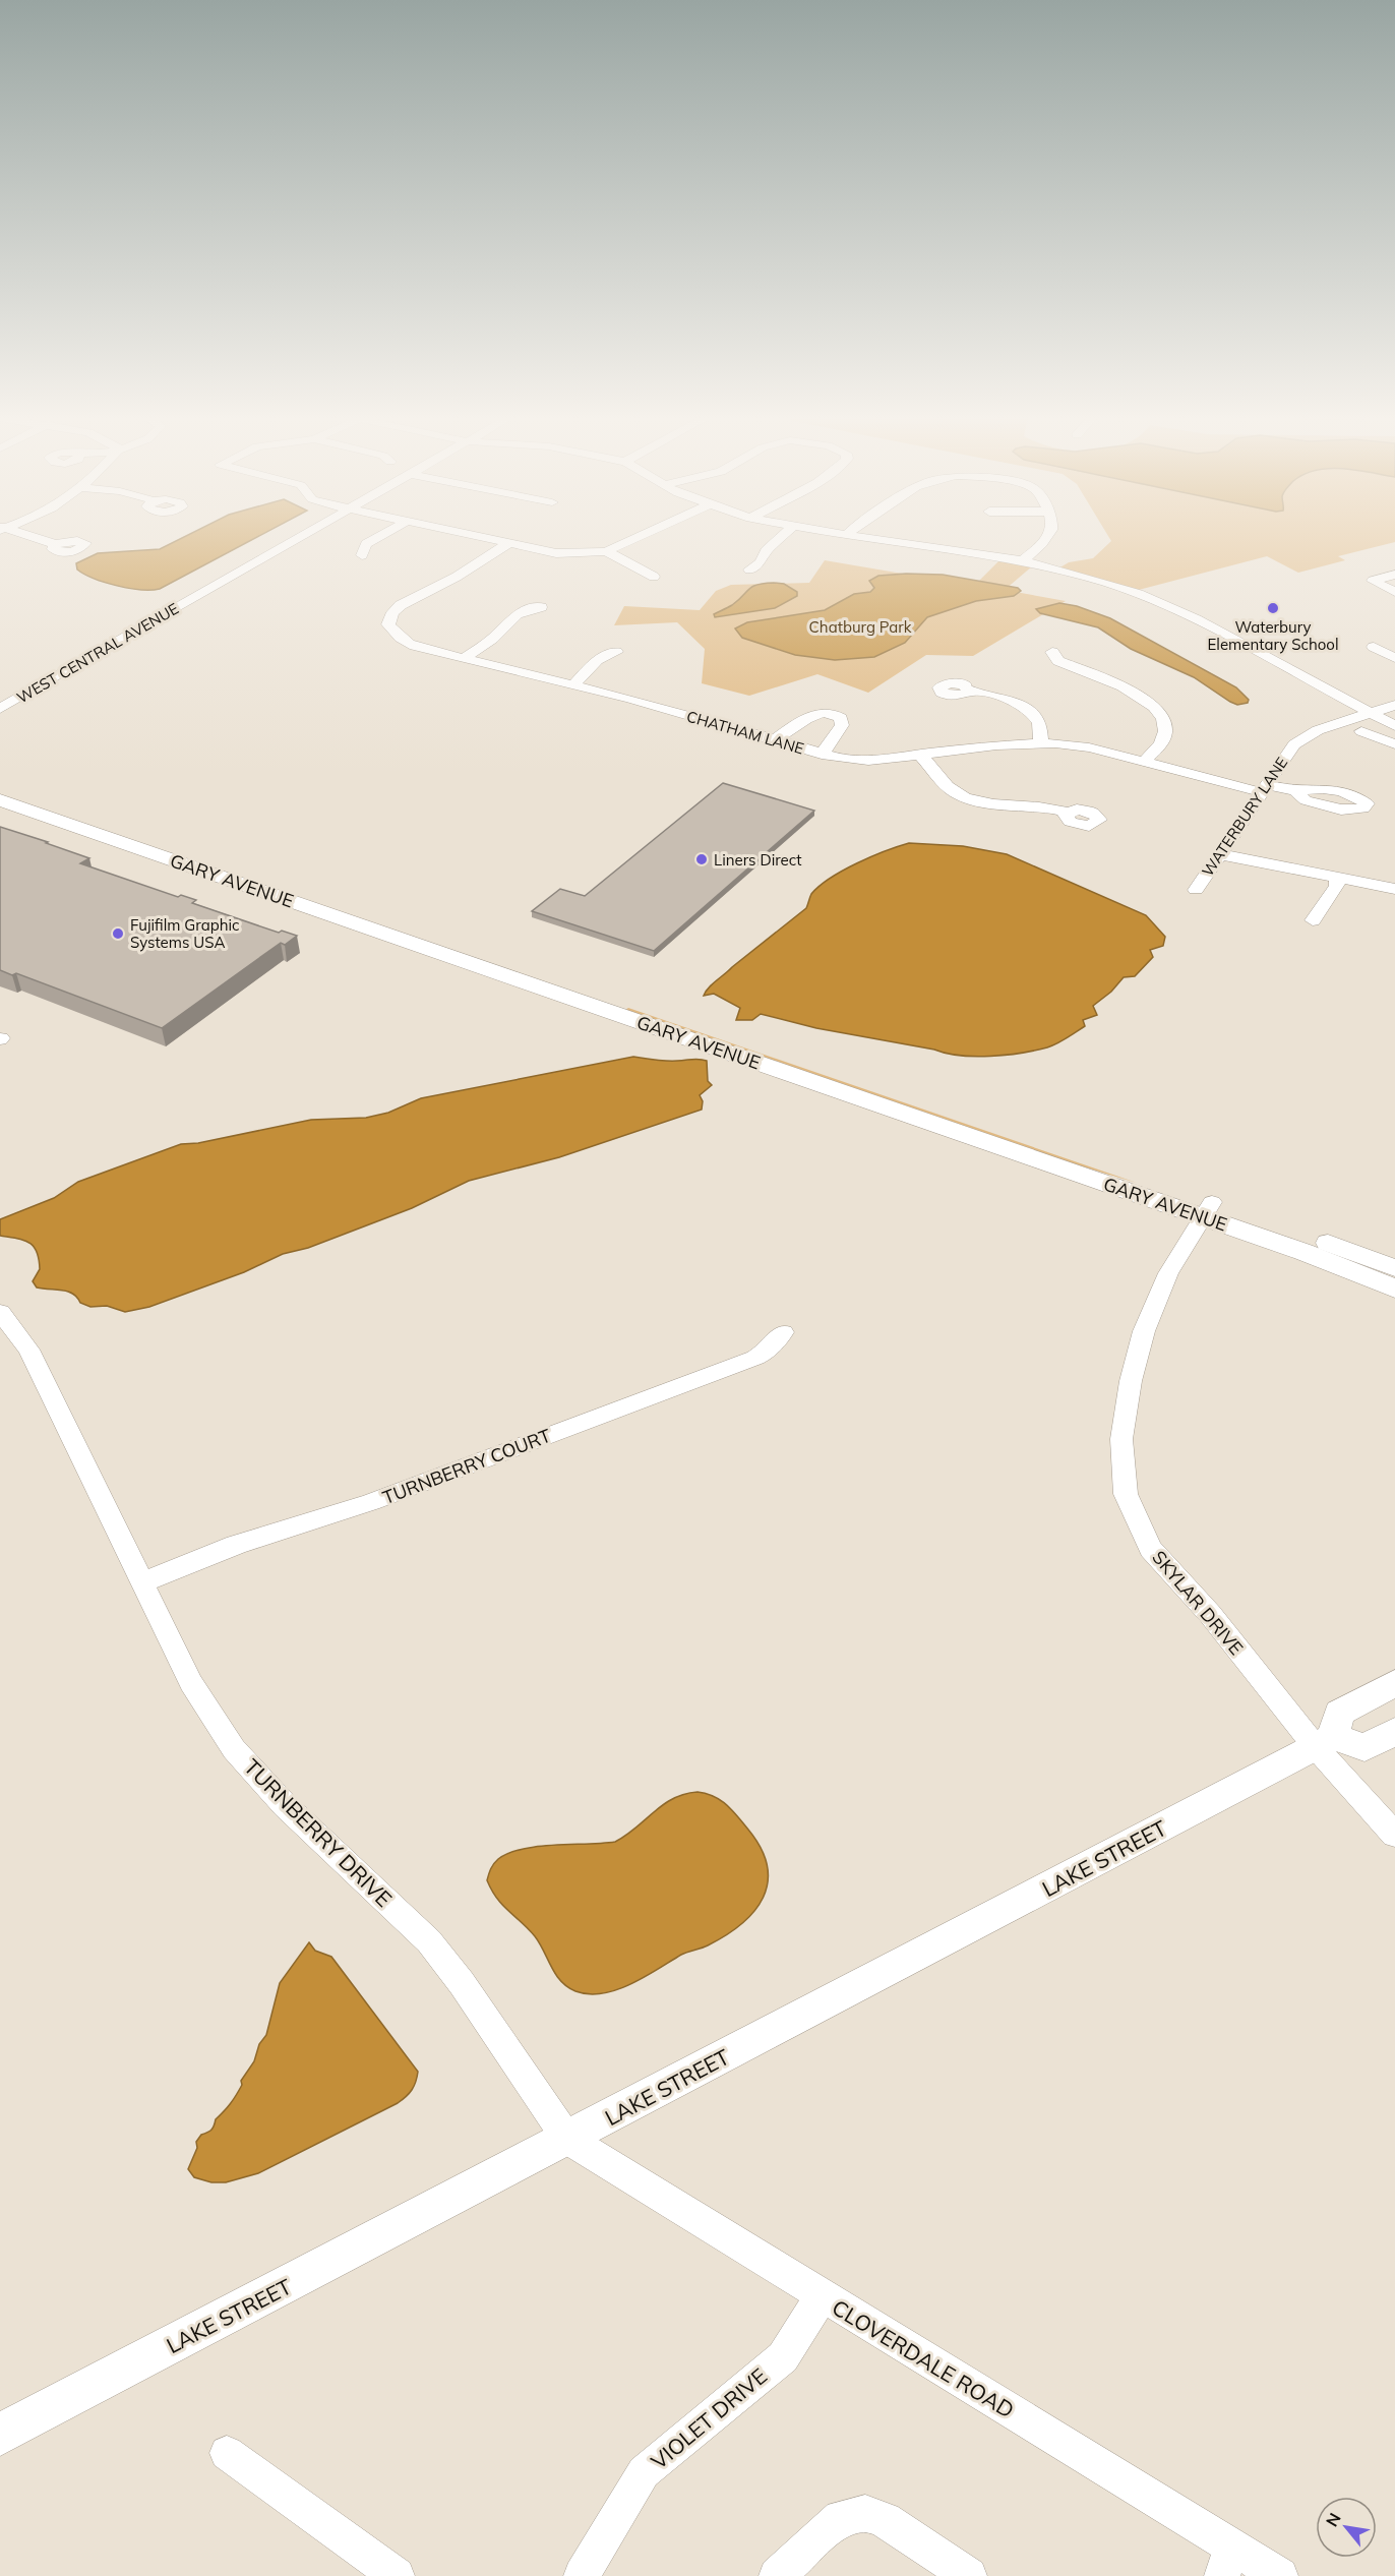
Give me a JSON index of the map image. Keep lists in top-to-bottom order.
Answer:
{
  "streets": {
    "main road": ["GARY AVENUE", "LAKE STREET"],
    "street": [
      "WEST CENTRAL AVENUE",
      "CHATHAM LANE",
      "WATERBURY LANE",
      "TURNBERRY COURT",
      "SKYLAR DRIVE",
      "TURNBERRY DRIVE",
      "CLOVERDALE ROAD",
      "VIOLET DRIVE"
    ]
  },
  "crossings": [
    ["CHATHAM LANE", "WATERBURY LANE"],
    ["GARY AVENUE", "SKYLAR DRIVE"],
    ["TURNBERRY COURT", "TURNBERRY DRIVE"],
    ["SKYLAR DRIVE", "LAKE STREET"],
    ["TURNBERRY DRIVE", "LAKE STREET"],
    ["TURNBERRY DRIVE", "CLOVERDALE ROAD"],
    ["LAKE STREET", "CLOVERDALE ROAD"],
    ["CLOVERDALE ROAD", "VIOLET DRIVE"]
  ],
  "parks": ["Chatburg Park"],
  "places": ["Waterbury Elementary School", "Liners Direct", "Fujifilm Graphic Systems USA"],
  "north": "top left"
}
